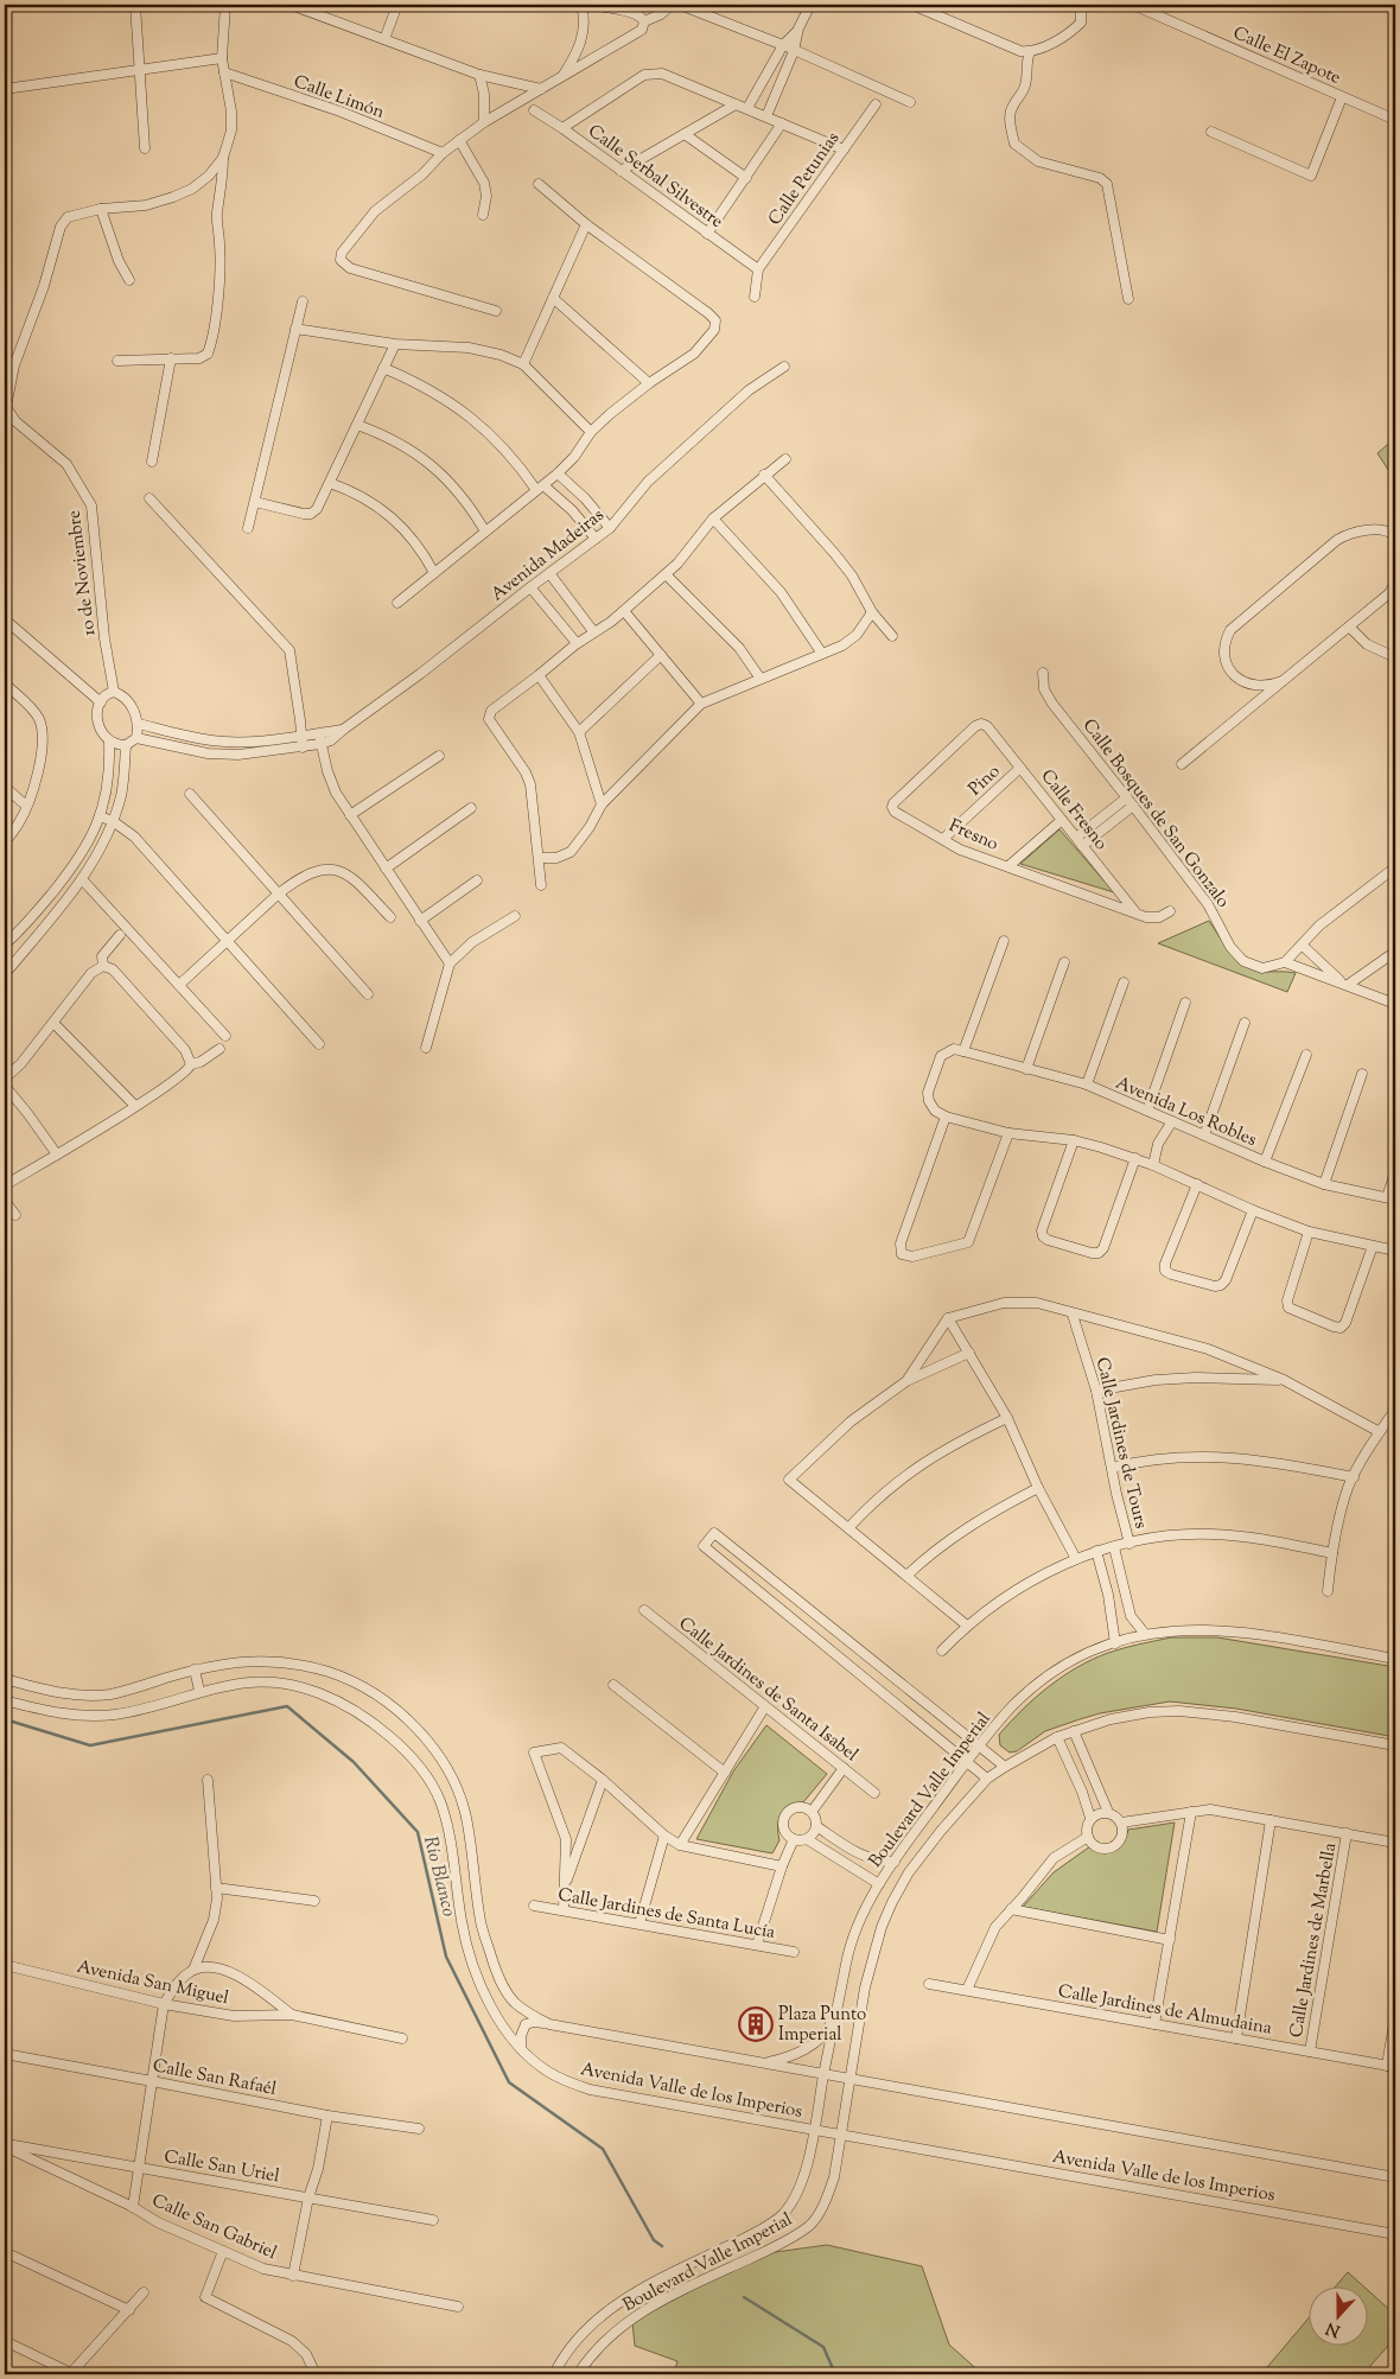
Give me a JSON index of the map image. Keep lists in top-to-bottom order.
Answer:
{
  "streets": {
    "street": [
      "Calle El Zapote",
      "Calle Limón",
      "Calle Serbal Silvestre",
      "Calle Petunias",
      "Avenida Madeiras",
      "1o de Noviembre",
      "Pino",
      "Calle Fresno",
      "Calle Bosques de San Gonzalo",
      "Fresno",
      "Avenida Los Robles",
      "Calle Jardines de Tours",
      "Calle Jardines de Santa Isabel",
      "Boulevard Valle Imperial",
      "Calle Jardines de Santa Lucía",
      "Calle Jardines de Marbella",
      "Avenida San Miguel",
      "Calle Jardines de Almudaina",
      "Calle San Rafaél",
      "Avenida Valle de los Imperios",
      "Calle San Uriel",
      "Calle San Gabriel"
    ]
  },
  "crossings": [
    ["Calle Limón", "1o de Noviembre"],
    ["Calle Serbal Silvestre", "Calle Petunias"],
    ["Avenida Madeiras", "1o de Noviembre"],
    ["Pino", "Calle Fresno"],
    ["Pino", "Fresno"],
    ["Calle Fresno", "Fresno"],
    ["Boulevard Valle Imperial", "Avenida Valle de los Imperios"],
    ["Calle Jardines de Marbella", "Calle Jardines de Almudaina"],
    ["Calle San Uriel", "Calle San Gabriel"]
  ],
  "water": ["Río Blanco"],
  "places": {
    "building": ["Plaza Punto Imperial"]
  },
  "north": "bottom"
}
